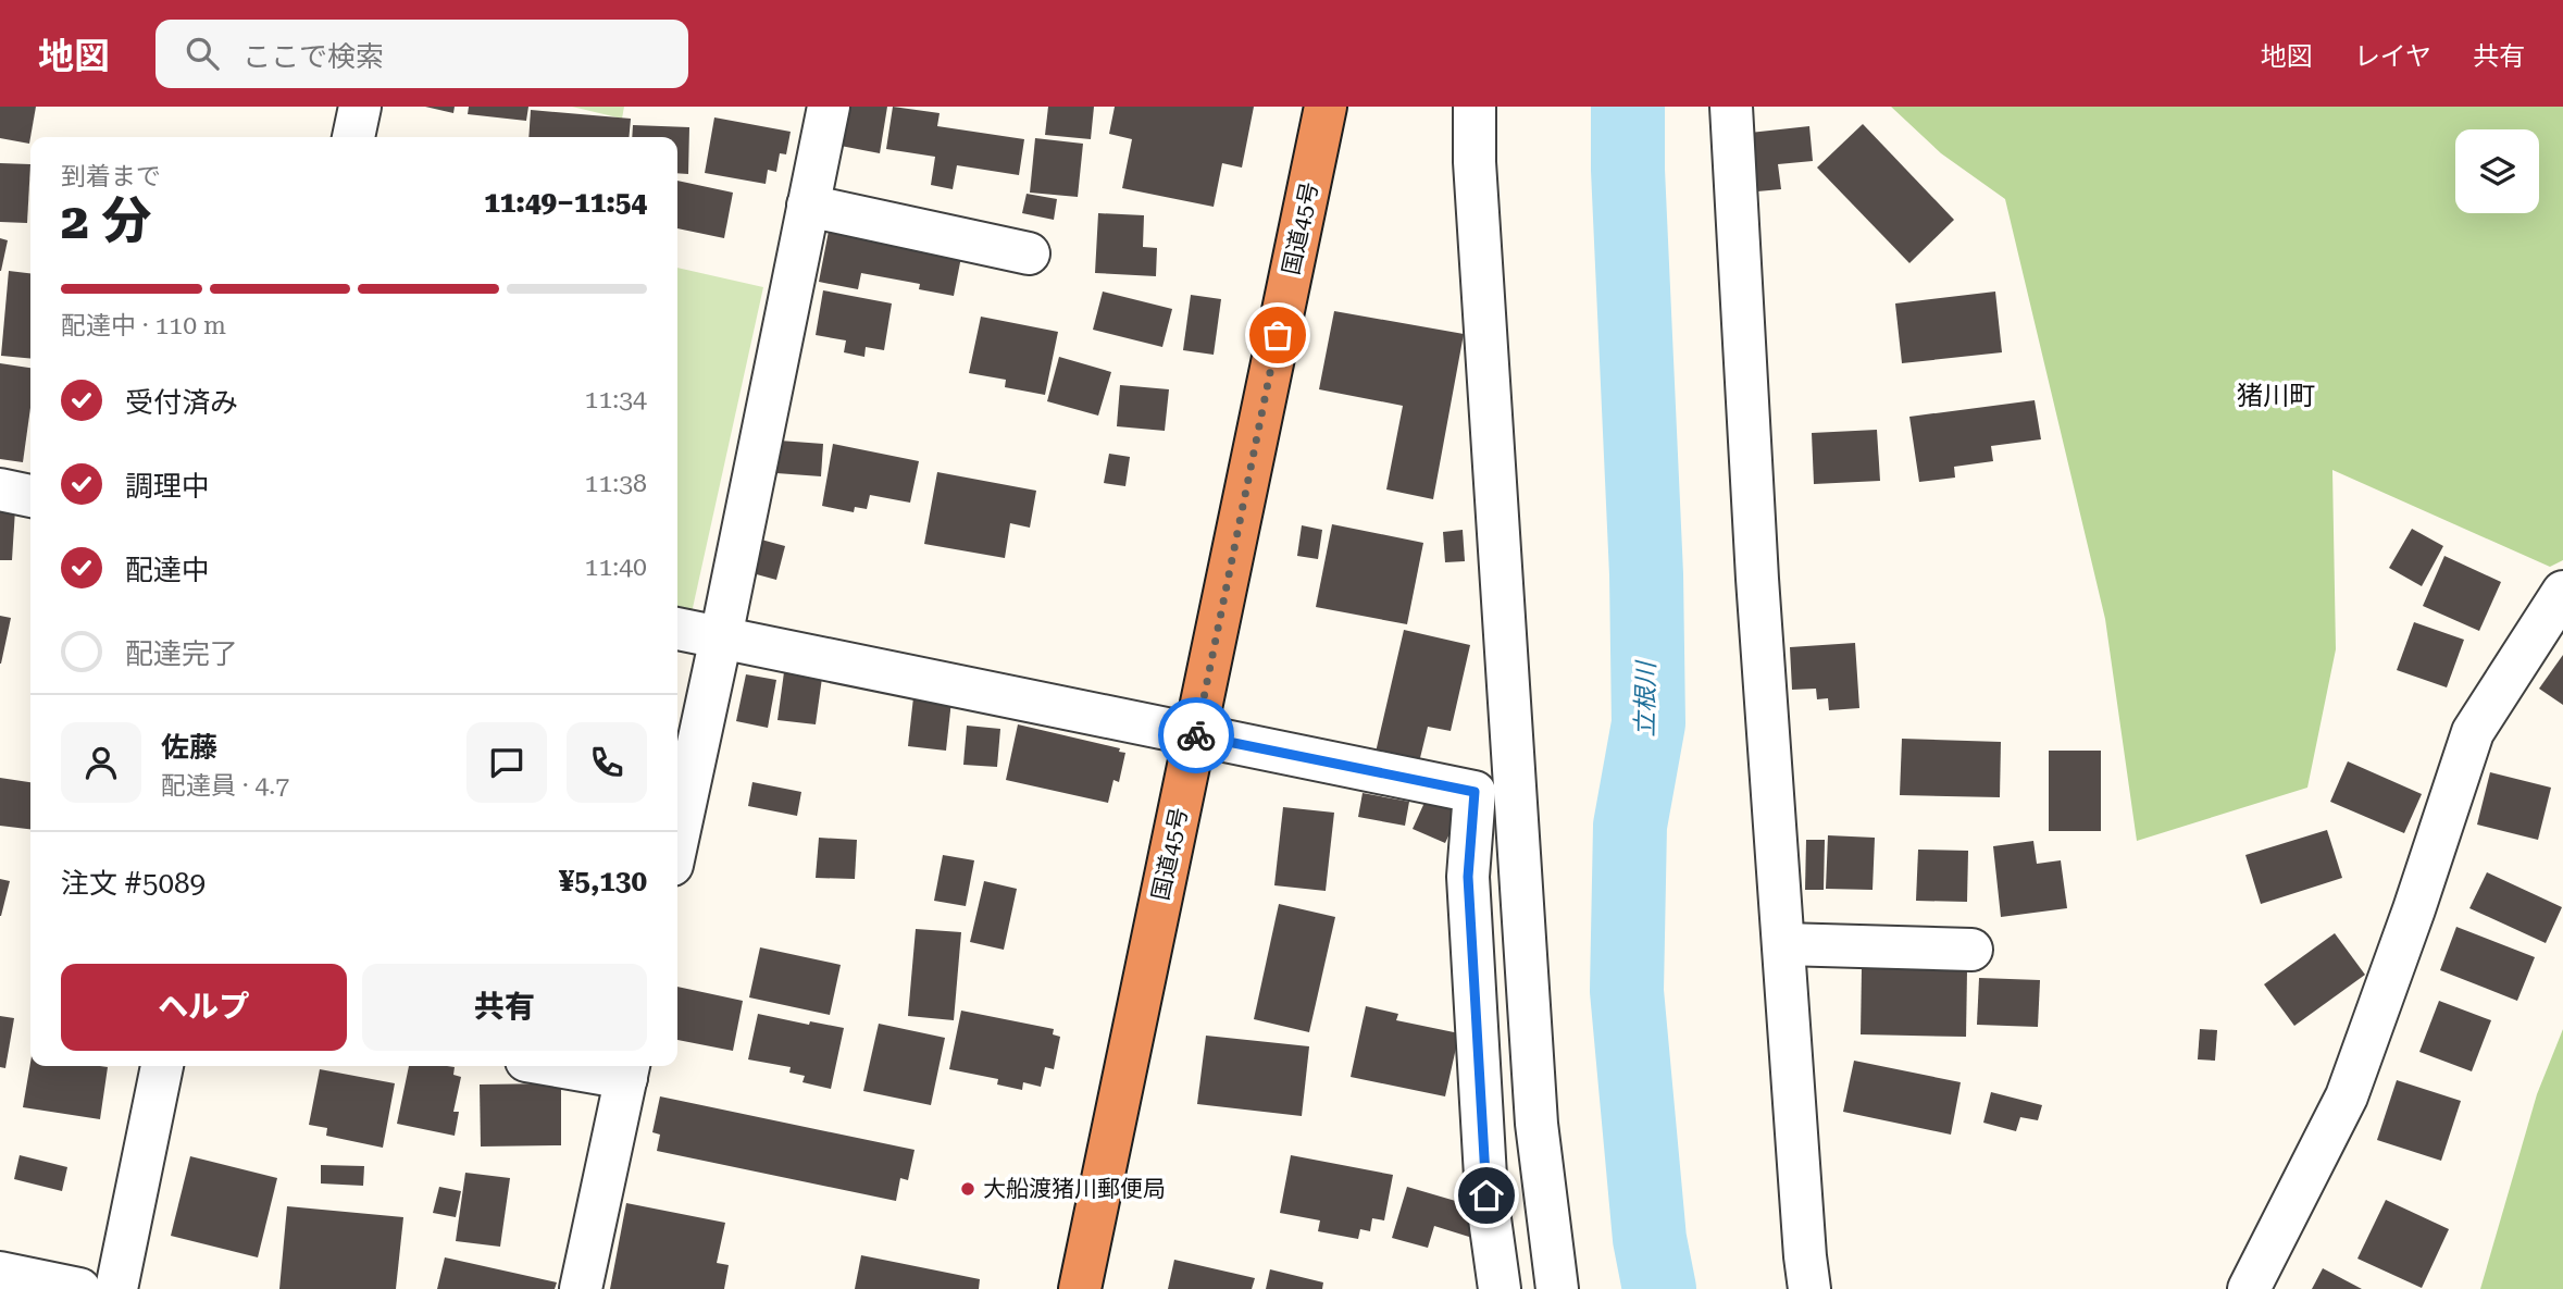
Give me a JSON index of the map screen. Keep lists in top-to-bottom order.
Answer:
{
  "streets": {
    "highway": ["国道45号"]
  },
  "districts": ["猪川町"],
  "water": ["立根川"],
  "places": ["大船渡猪川郵便局"],
  "page": {
    "header": "地図",
    "search": "ここで検索",
    "nav": ["地図", "レイヤ", "共有"],
    "heading": ["2 分", "到着まで", "11:49–11:54"],
    "panel": [
      "佐藤",
      "配達員 · 4.7",
      "注文 #5089",
      "¥5,130"
    ],
    "bar": "配達中 · 110 m",
    "list": [
      ["受付済み", "11:34"],
      ["調理中", "11:38"],
      ["配達中", "11:40"],
      "配達完了"
    ],
    "buttons": ["ヘルプ", "共有"]
  }
}
